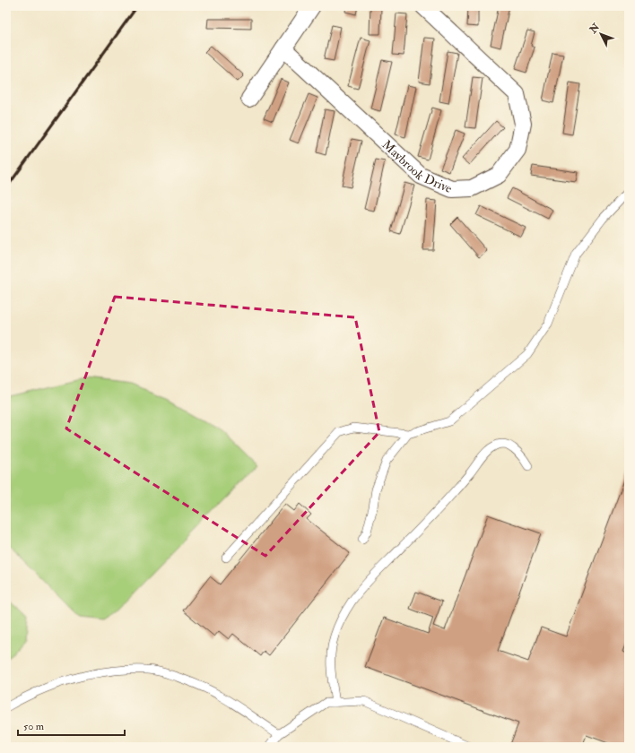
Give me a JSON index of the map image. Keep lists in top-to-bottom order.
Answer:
{
  "streets": {
    "street": ["Maybrook Drive"]
  },
  "scale_bar": "50 m",
  "north": "top left"
}
